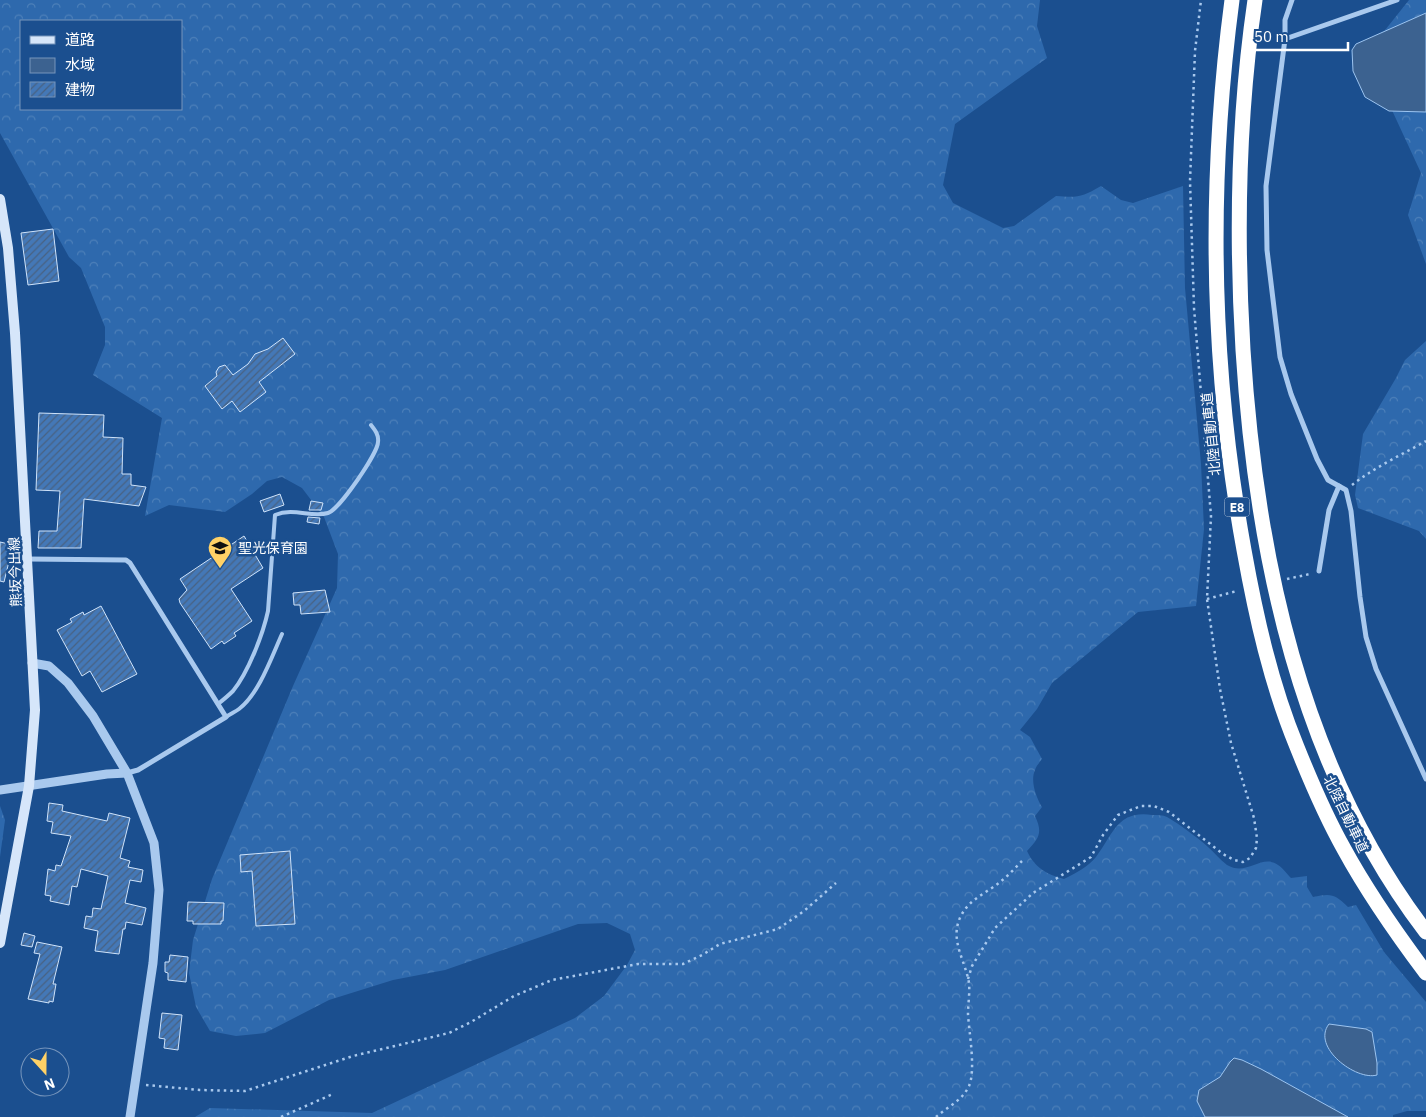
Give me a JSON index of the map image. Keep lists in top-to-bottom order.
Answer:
{
  "streets": {
    "highway": ["北陸自動車道", "E8"],
    "main road": ["熊坂今出線"]
  },
  "places": {
    "school or university": ["聖光保育園"]
  },
  "legend": ["道路", "水域", "建物"],
  "scale_bar": "50 m",
  "north": "bottom"
}
